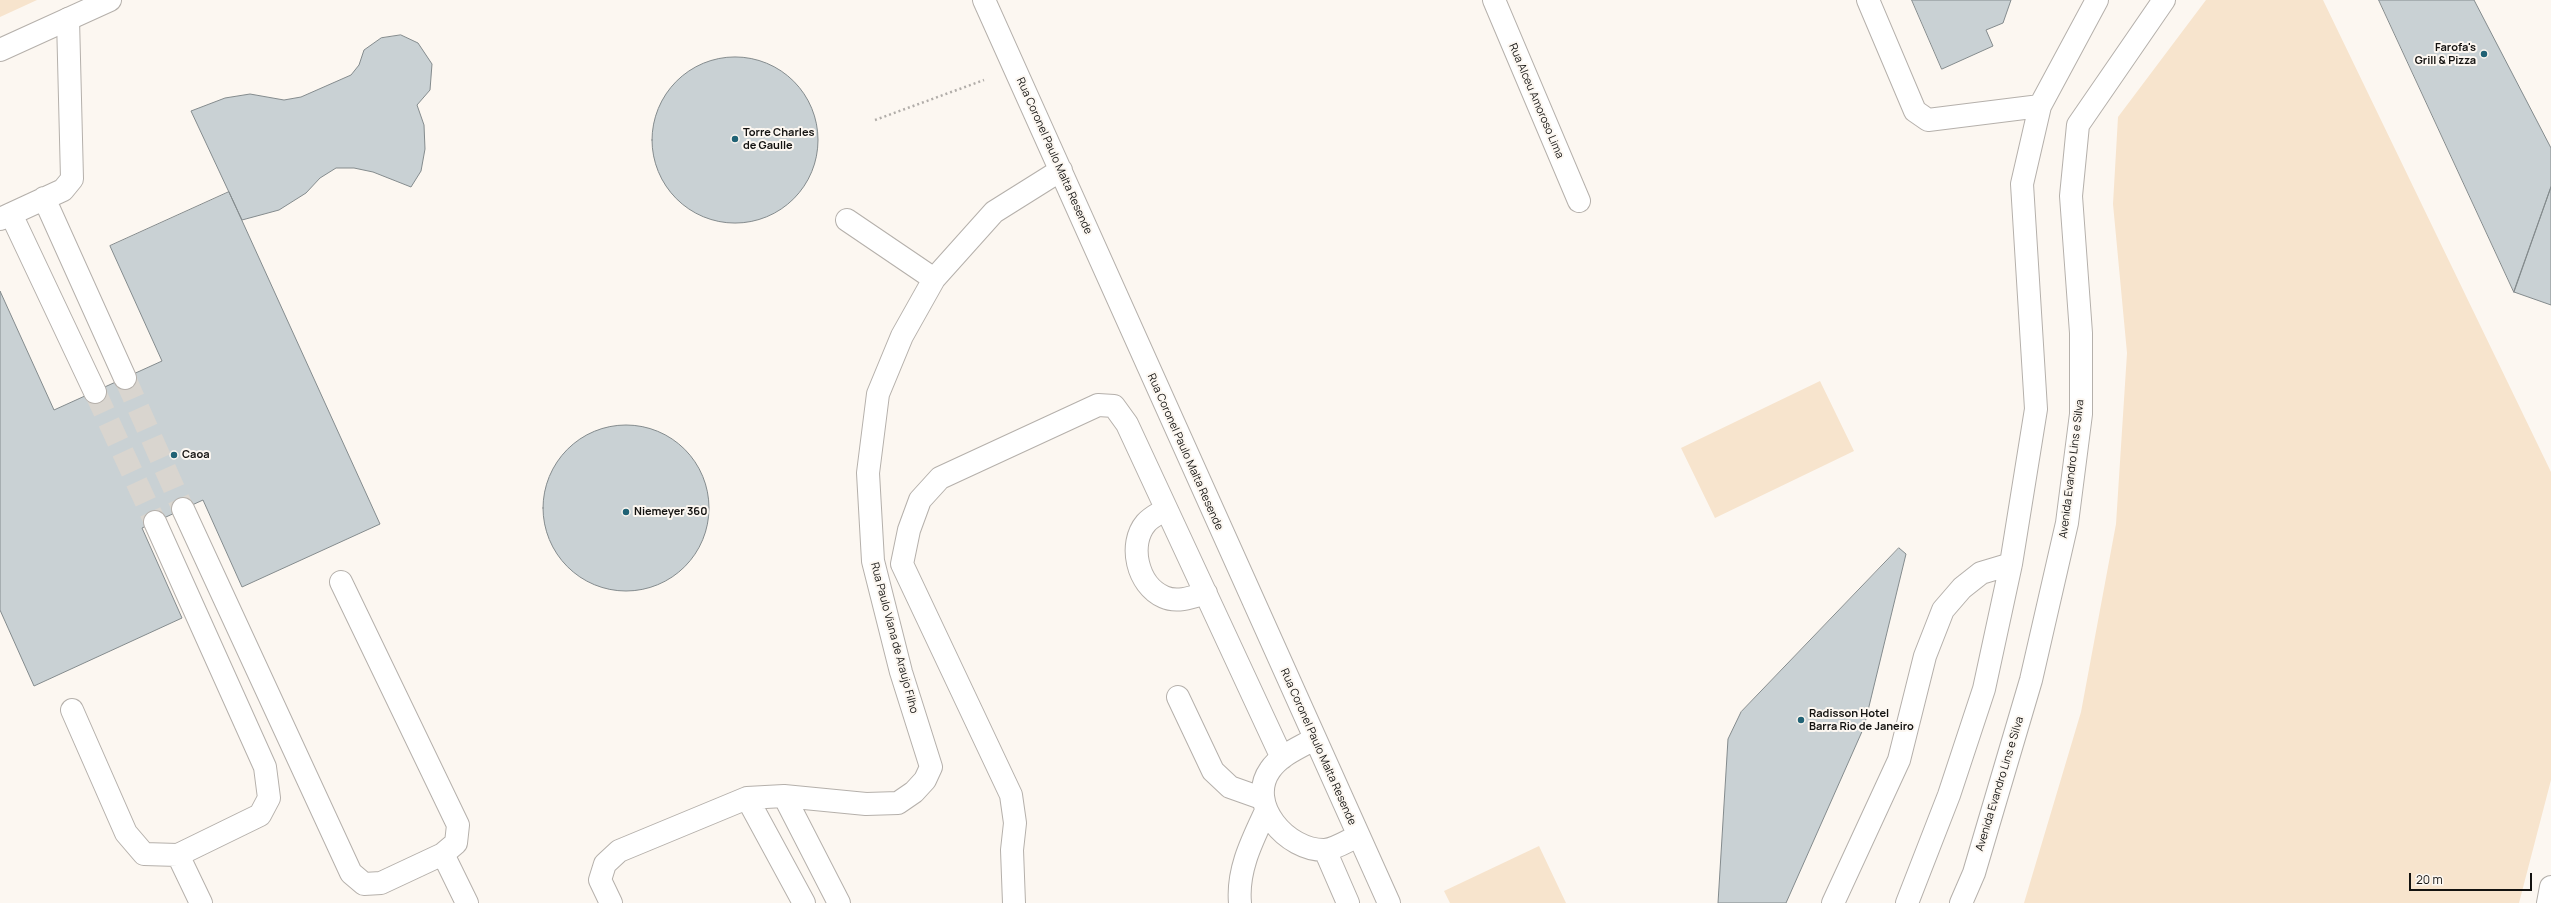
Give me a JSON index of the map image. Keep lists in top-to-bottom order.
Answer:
{
  "streets": {
    "street": [
      "Rua Alceu Amoroso Lima",
      "Rua Coronel Paulo Malta Resende",
      "Avenida Evandro Lins e Silva",
      "Rua Paulo Viana de Araujo Filho"
    ]
  },
  "crossings": [
    ["Rua Coronel Paulo Malta Resende", "Rua Paulo Viana de Araujo Filho"]
  ],
  "places": [
    "Farofa's Grill & Pizza",
    "Torre Charles de Gaulle",
    "Caoa",
    "Niemeyer 360",
    "Radisson Hotel Barra Rio de Janeiro"
  ],
  "scale_bar": "20 m"
}
